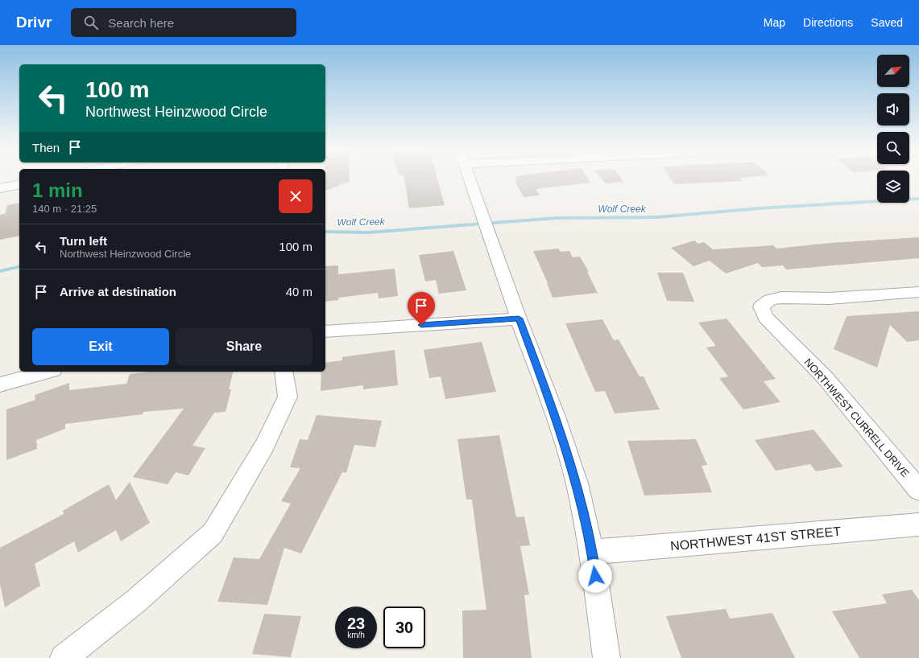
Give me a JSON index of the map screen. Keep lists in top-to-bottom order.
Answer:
{
  "streets": {
    "street": ["NORTHWEST CURRELL DRIVE", "NORTHWEST 41ST STREET"]
  },
  "water": ["Wolf Creek"],
  "north": "top right",
  "page": {
    "header": "Drivr",
    "search": "Search here",
    "nav": ["Map", "Directions", "Saved"],
    "turn": ["100 m", "Northwest Heinzwood Circle"],
    "then": "Then",
    "heading": ["1 min", "140 m · 21:25"],
    "list": [
      {
        "name": "Turn left",
        "note": "Northwest Heinzwood Circle",
        "value": "100 m"
      },
      {
        "name": "Arrive at destination",
        "value": "40 m"
      }
    ],
    "buttons": ["Exit", "Share"],
    "speed": "23 km/h",
    "limit": "30"
  }
}
